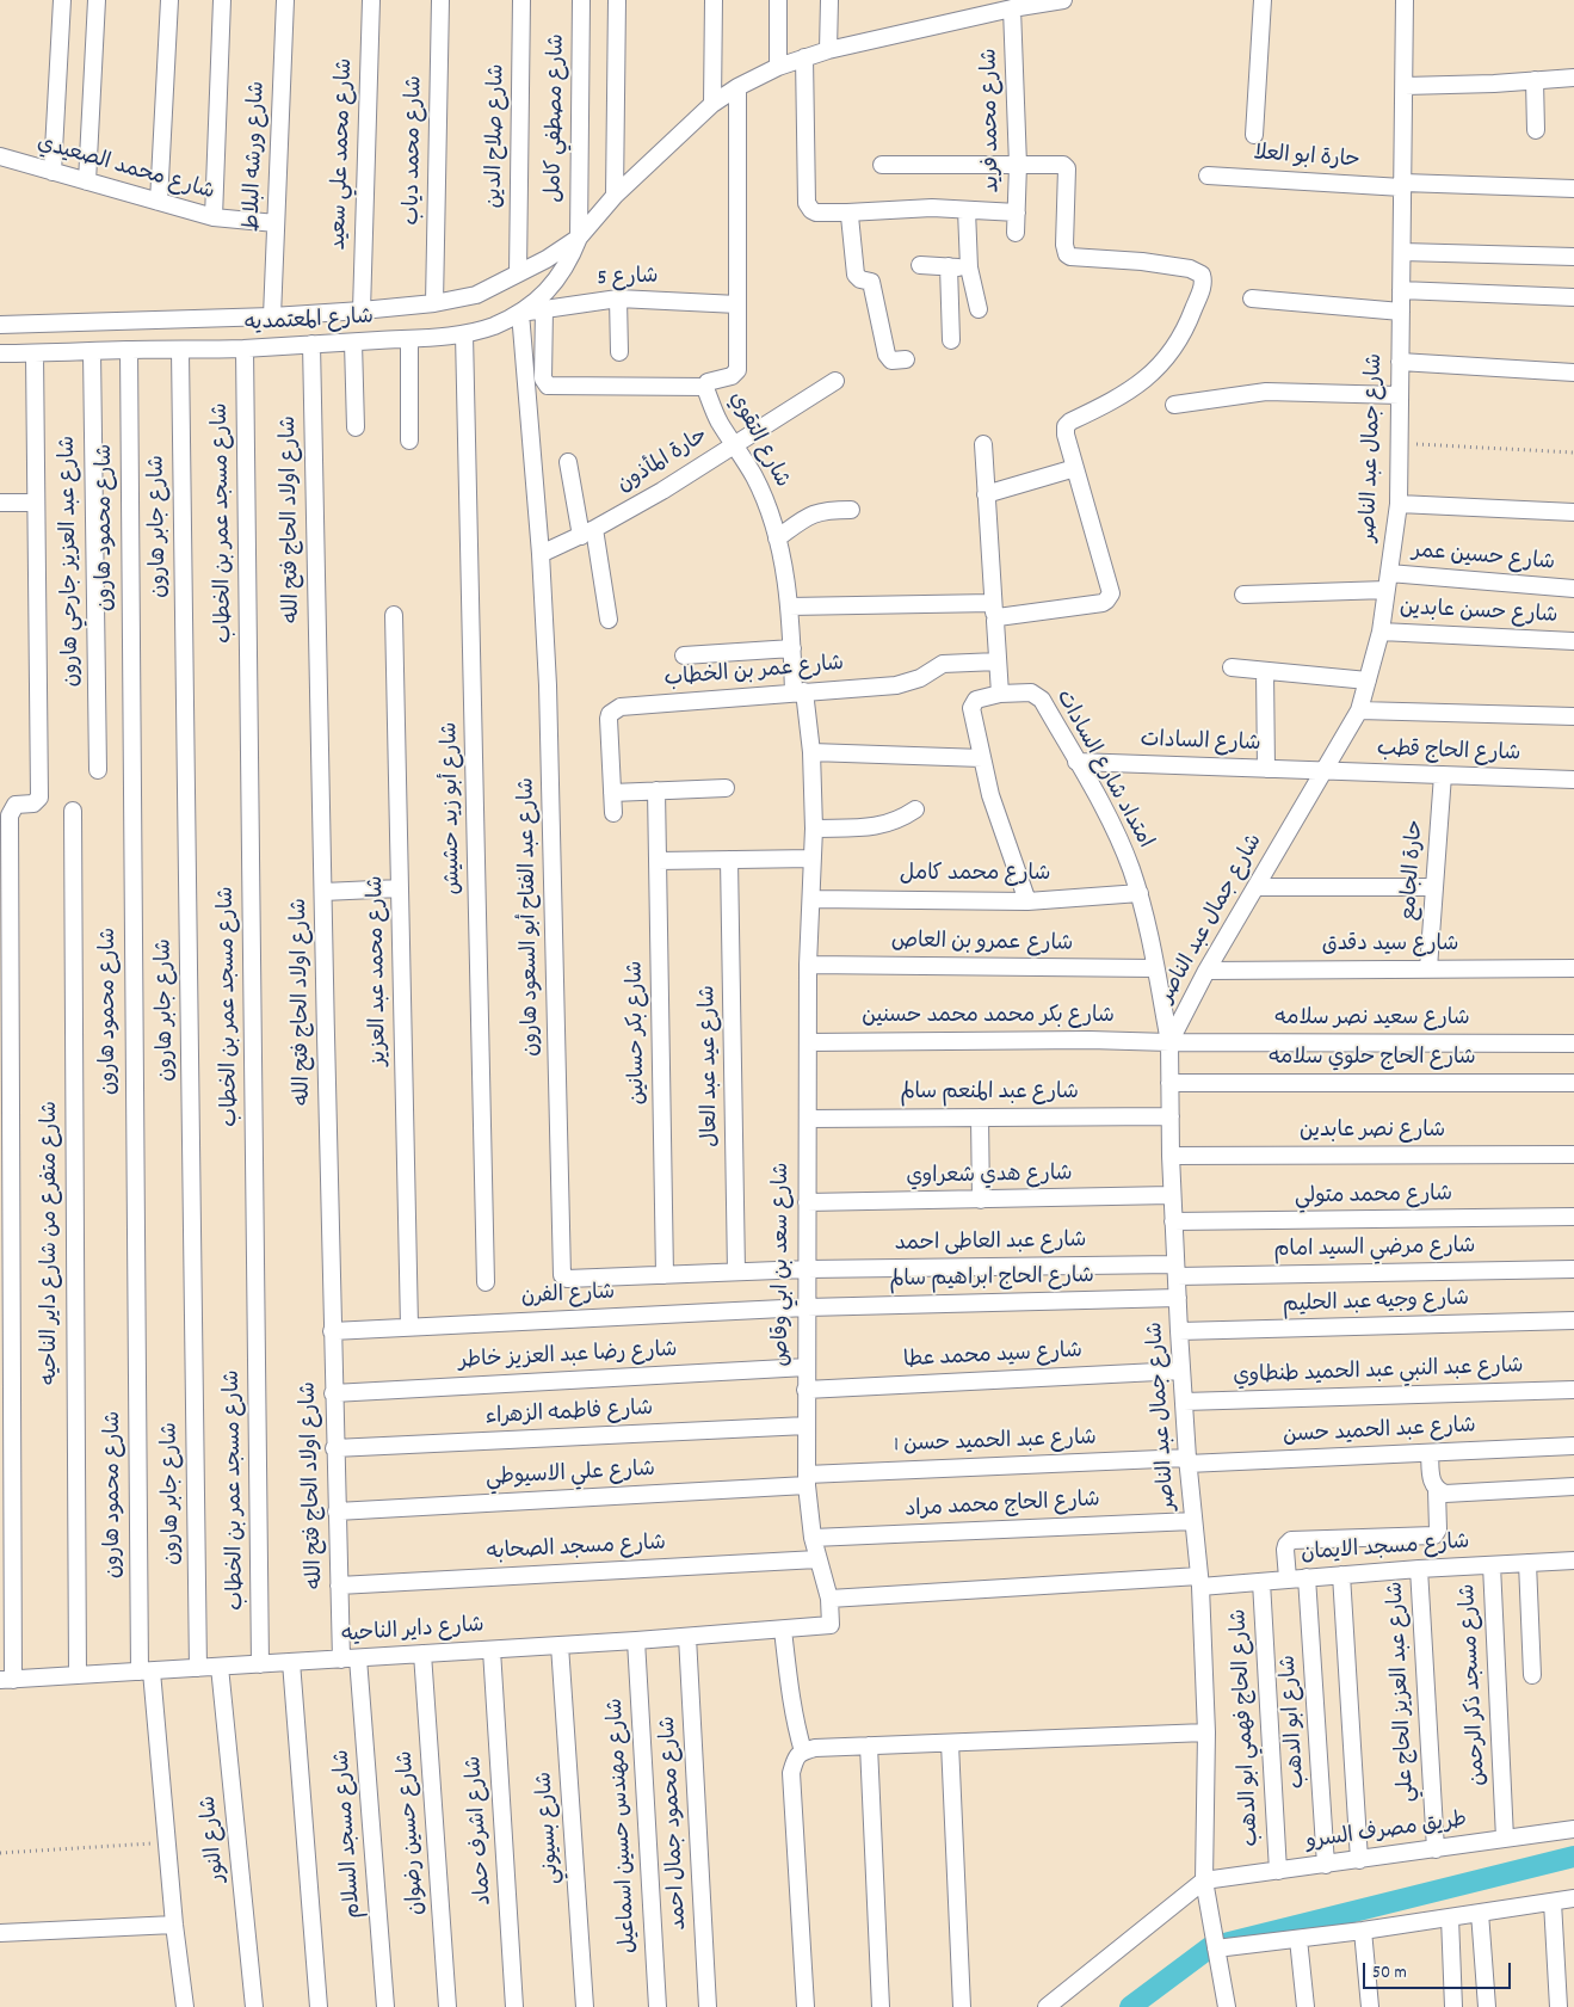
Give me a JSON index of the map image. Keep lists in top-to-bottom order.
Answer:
{
  "streets": {
    "street": [
      "شارع مصطفي كامل",
      "شارع محمد فريد",
      "شارع صلاح الدين",
      "شارع محمد دياب",
      "شارع محمد علي سعيد",
      "شارع ورشه البلاط",
      "حارة ابو العلا",
      "شارع محمد الصعيدي",
      "شارع 5",
      "شارع المعتمديه",
      "شارع التقوي",
      "شارع جمال عبد الناصر",
      "حارة المأذون",
      "شارع اولاد الحاج فتح الله",
      "شارع مسجد عمر بن الخطاب",
      "شارع جابر هارون",
      "شارع محمود هارون",
      "شارع حسين عمر",
      "شارع عبد العزيز جارحي هارون",
      "شارع حسن عابدين",
      "شارع عمر بن الخطاب",
      "شارع السادات",
      "شارع الحاج قطب",
      "امتداد شارع السادات",
      "شارع أبو زيد حشيش",
      "حارة الجامع",
      "شارع محمد كامل",
      "شارع عبد الفتاح أبو السعود هارون",
      "شارع عمرو بن العاص",
      "شارع سيد دقدق",
      "شارع محمد عبد العزيز",
      "شارع بكر محمد محمد حسنين",
      "شارع سعيد نصر سلامه",
      "شارع بكر حسانين",
      "شارع الحاج حلوي سلامه",
      "شارع عيد عبد العال",
      "شارع عبد المنعم سالم",
      "شارع نصر عابدين",
      "شارع هدي شعراوي",
      "شارع محمد متولي",
      "شارع متفرع من شارع داير الناحيه",
      "شارع عبد العاطى احمد",
      "شارع مرضي السيد امام",
      "شارع سعد بن ابي وقاص",
      "شارع الحاج ابراهيم سالم",
      "شارع الفرن",
      "شارع وجيه عبد الحليم",
      "شارع رضا عبد العزيز خاطر",
      "شارع سيد محمد عطا",
      "شارع عبد النبي عبد الحميد طنطاوي",
      "شارع فاطمه الزهراء",
      "شارع عبد الحميد حسن",
      "شارع عبد الحميد حسن 1",
      "شارع علي الاسيوطي",
      "شارع الحاج محمد مراد",
      "شارع مسجد الصحابه",
      "شارع مسجد الايمان",
      "شارع داير الناحيه",
      "شارع مسجد ذكر الرحمن",
      "شارع عبد العزيز الحاج علي",
      "شارع ابو الدهب",
      "شارع الحاج فهمي ابو الدهب",
      "شارع محمود جمال احمد",
      "شارع مهندس حسين اسماعيل",
      "شارع بسيوني",
      "شارع اشرف حماد",
      "شارع حسين رضوان",
      "طريق مصرف السرو",
      "شارع مسجد السلام",
      "شارع النور"
    ]
  },
  "crossings": [
    ["شارع مصطفي كامل", "شارع المعتمديه"],
    ["شارع محمد فريد", "شارع المعتمديه"],
    ["شارع صلاح الدين", "شارع المعتمديه"],
    ["شارع محمد دياب", "شارع المعتمديه"],
    ["شارع محمد علي سعيد", "شارع المعتمديه"],
    ["شارع ورشه البلاط", "شارع محمد الصعيدي"],
    ["شارع ورشه البلاط", "شارع المعتمديه"],
    ["حارة ابو العلا", "شارع جمال عبد الناصر"],
    ["شارع 5", "شارع المعتمديه"],
    ["شارع 5", "شارع التقوي"],
    ["شارع 5", "شارع عبد الفتاح أبو السعود هارون"],
    ["شارع المعتمديه", "شارع التقوي"],
    ["شارع المعتمديه", "شارع اولاد الحاج فتح الله"],
    ["شارع المعتمديه", "شارع مسجد عمر بن الخطاب"],
    ["شارع المعتمديه", "شارع جابر هارون"],
    ["شارع المعتمديه", "شارع محمود هارون"],
    ["شارع المعتمديه", "شارع عبد العزيز جارحي هارون"],
    ["شارع المعتمديه", "شارع أبو زيد حشيش"],
    ["شارع المعتمديه", "شارع عبد الفتاح أبو السعود هارون"],
    ["شارع التقوي", "حارة المأذون"],
    ["شارع التقوي", "شارع عمر بن الخطاب"],
    ["شارع التقوي", "شارع محمد كامل"],
    ["شارع التقوي", "شارع سعد بن ابي وقاص"],
    ["شارع جمال عبد الناصر", "شارع حسين عمر"],
    ["شارع جمال عبد الناصر", "شارع حسن عابدين"],
    ["شارع جمال عبد الناصر", "شارع السادات"],
    ["شارع جمال عبد الناصر", "شارع الحاج قطب"],
    ["شارع جمال عبد الناصر", "امتداد شارع السادات"],
    ["شارع جمال عبد الناصر", "شارع سيد دقدق"],
    ["شارع جمال عبد الناصر", "شارع بكر محمد محمد حسنين"],
    ["شارع جمال عبد الناصر", "شارع سعيد نصر سلامه"],
    ["شارع جمال عبد الناصر", "شارع الحاج حلوي سلامه"],
    ["شارع جمال عبد الناصر", "شارع عبد المنعم سالم"],
    ["شارع جمال عبد الناصر", "شارع نصر عابدين"],
    ["شارع جمال عبد الناصر", "شارع هدي شعراوي"],
    ["شارع جمال عبد الناصر", "شارع محمد متولي"],
    ["شارع جمال عبد الناصر", "شارع عبد العاطى احمد"],
    ["شارع جمال عبد الناصر", "شارع مرضي السيد امام"],
    ["شارع جمال عبد الناصر", "شارع الحاج ابراهيم سالم"],
    ["شارع جمال عبد الناصر", "شارع وجيه عبد الحليم"],
    ["شارع جمال عبد الناصر", "شارع سيد محمد عطا"],
    ["شارع جمال عبد الناصر", "شارع عبد النبي عبد الحميد طنطاوي"],
    ["شارع جمال عبد الناصر", "شارع عبد الحميد حسن"],
    ["شارع جمال عبد الناصر", "شارع عبد الحميد حسن 1"],
    ["شارع جمال عبد الناصر", "شارع الحاج محمد مراد"],
    ["شارع جمال عبد الناصر", "شارع مسجد الايمان"],
    ["شارع جمال عبد الناصر", "طريق مصرف السرو"],
    ["حارة المأذون", "شارع عبد الفتاح أبو السعود هارون"],
    ["شارع اولاد الحاج فتح الله", "شارع الفرن"],
    ["شارع اولاد الحاج فتح الله", "شارع رضا عبد العزيز خاطر"],
    ["شارع اولاد الحاج فتح الله", "شارع فاطمه الزهراء"],
    ["شارع اولاد الحاج فتح الله", "شارع علي الاسيوطي"],
    ["شارع اولاد الحاج فتح الله", "شارع مسجد الصحابه"],
    ["شارع اولاد الحاج فتح الله", "شارع داير الناحيه"],
    ["شارع مسجد عمر بن الخطاب", "شارع داير الناحيه"],
    ["شارع جابر هارون", "شارع داير الناحيه"],
    ["شارع محمود هارون", "شارع داير الناحيه"],
    ["شارع السادات", "شارع الحاج قطب"],
    ["شارع السادات", "امتداد شارع السادات"],
    ["شارع الحاج قطب", "حارة الجامع"],
    ["امتداد شارع السادات", "شارع محمد كامل"],
    ["امتداد شارع السادات", "شارع عمرو بن العاص"],
    ["امتداد شارع السادات", "شارع بكر محمد محمد حسنين"],
    ["امتداد شارع السادات", "شارع سعيد نصر سلامه"],
    ["حارة الجامع", "شارع سيد دقدق"],
    ["شارع محمد كامل", "شارع سعد بن ابي وقاص"],
    ["شارع عبد الفتاح أبو السعود هارون", "شارع بكر حسانين"],
    ["شارع عبد الفتاح أبو السعود هارون", "شارع عيد عبد العال"],
    ["شارع عبد الفتاح أبو السعود هارون", "شارع عبد العاطى احمد"],
    ["شارع عبد الفتاح أبو السعود هارون", "شارع سعد بن ابي وقاص"],
    ["شارع عمرو بن العاص", "شارع سعد بن ابي وقاص"],
    ["شارع محمد عبد العزيز", "شارع الفرن"],
    ["شارع بكر محمد محمد حسنين", "شارع سعيد نصر سلامه"],
    ["شارع بكر محمد محمد حسنين", "شارع سعد بن ابي وقاص"],
    ["شارع عبد المنعم سالم", "شارع سعد بن ابي وقاص"],
    ["شارع هدي شعراوي", "شارع سعد بن ابي وقاص"],
    ["شارع متفرع من شارع داير الناحيه", "شارع داير الناحيه"],
    ["شارع عبد العاطى احمد", "شارع مرضي السيد امام"],
    ["شارع عبد العاطى احمد", "شارع سعد بن ابي وقاص"],
    ["شارع سعد بن ابي وقاص", "شارع الحاج ابراهيم سالم"],
    ["شارع سعد بن ابي وقاص", "شارع الفرن"],
    ["شارع سعد بن ابي وقاص", "شارع رضا عبد العزيز خاطر"],
    ["شارع سعد بن ابي وقاص", "شارع سيد محمد عطا"],
    ["شارع سعد بن ابي وقاص", "شارع فاطمه الزهراء"],
    ["شارع سعد بن ابي وقاص", "شارع عبد الحميد حسن 1"],
    ["شارع سعد بن ابي وقاص", "شارع علي الاسيوطي"],
    ["شارع سعد بن ابي وقاص", "شارع الحاج محمد مراد"],
    ["شارع سعد بن ابي وقاص", "شارع مسجد الصحابه"],
    ["شارع سعد بن ابي وقاص", "شارع مسجد الايمان"],
    ["شارع سعد بن ابي وقاص", "شارع داير الناحيه"],
    ["شارع الحاج ابراهيم سالم", "شارع الفرن"],
    ["شارع عبد الحميد حسن", "شارع عبد الحميد حسن 1"],
    ["شارع عبد الحميد حسن 1", "شارع علي الاسيوطي"],
    ["شارع مسجد الايمان", "شارع مسجد ذكر الرحمن"],
    ["شارع مسجد الايمان", "شارع عبد العزيز الحاج علي"],
    ["شارع مسجد الايمان", "شارع ابو الدهب"],
    ["شارع مسجد الايمان", "شارع الحاج فهمي ابو الدهب"],
    ["شارع داير الناحيه", "شارع محمود جمال احمد"],
    ["شارع داير الناحيه", "شارع مهندس حسين اسماعيل"],
    ["شارع داير الناحيه", "شارع بسيوني"],
    ["شارع داير الناحيه", "شارع اشرف حماد"],
    ["شارع داير الناحيه", "شارع حسين رضوان"],
    ["شارع داير الناحيه", "شارع مسجد السلام"],
    ["شارع داير الناحيه", "شارع النور"],
    ["شارع مسجد ذكر الرحمن", "طريق مصرف السرو"],
    ["شارع عبد العزيز الحاج علي", "طريق مصرف السرو"],
    ["شارع ابو الدهب", "طريق مصرف السرو"],
    ["شارع الحاج فهمي ابو الدهب", "طريق مصرف السرو"]
  ],
  "scale_bar": "50 m"
}
